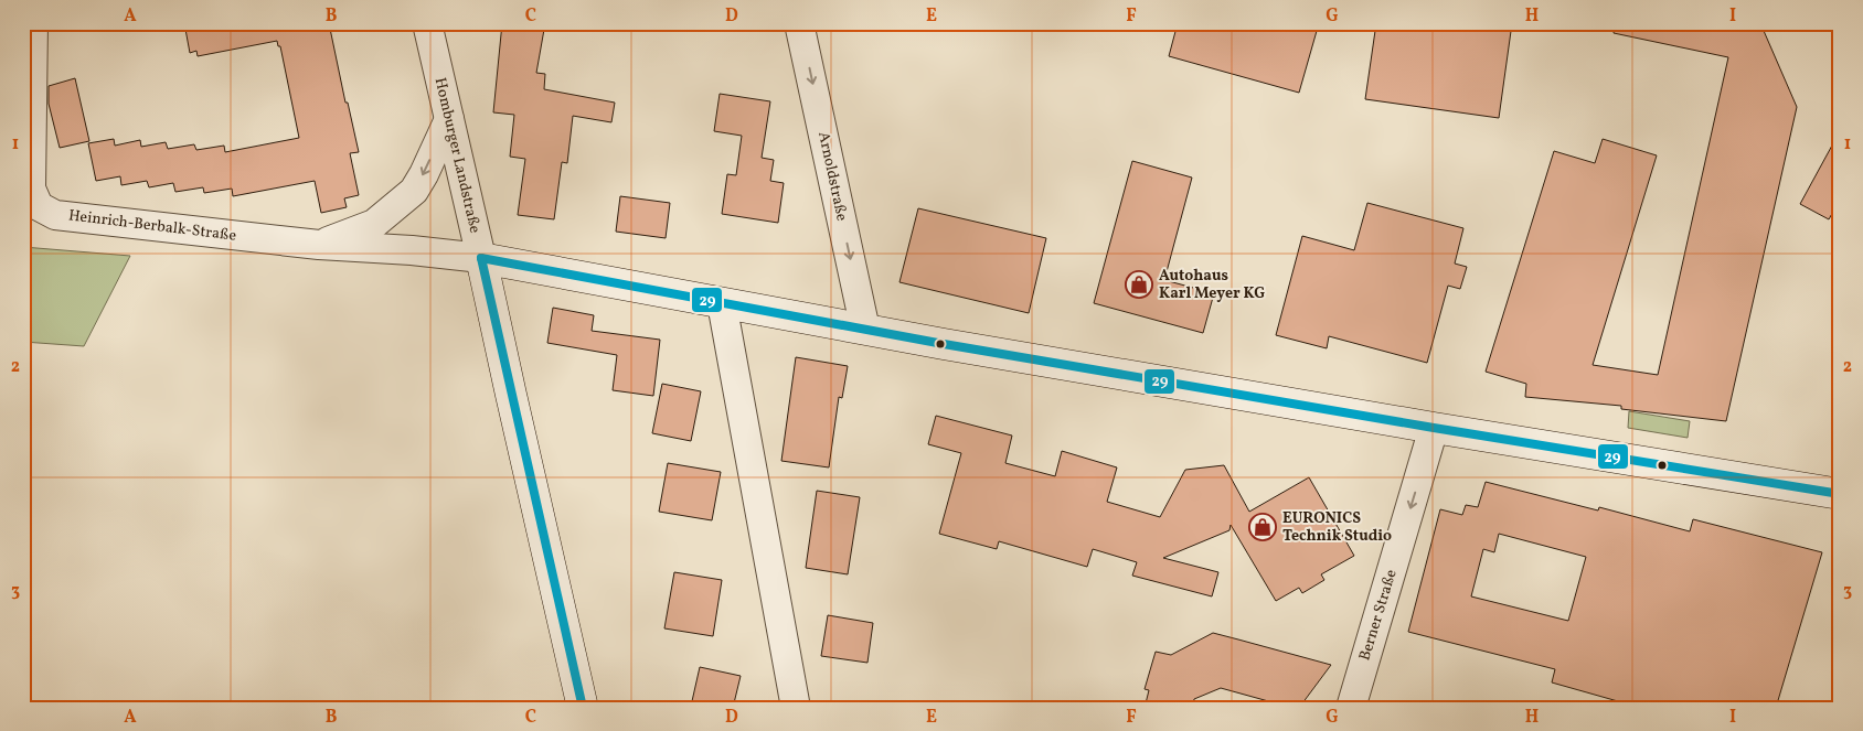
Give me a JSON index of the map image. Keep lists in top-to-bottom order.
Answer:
{
  "streets": {
    "street": [
      "Homburger Landstraße",
      "Arnoldstraße",
      "Heinrich-Berbalk-Straße",
      "Berner Straße"
    ]
  },
  "crossings": [
    ["Homburger Landstraße", "Heinrich-Berbalk-Straße"]
  ],
  "one_way": ["Arnoldstraße", "Berner Straße"],
  "places": {
    "shop": ["Autohaus Karl Meyer KG", "EURONICS Technik Studio"]
  },
  "lines": ["transit line 29"],
  "grid": {
    "columns": [
      "A",
      "B",
      "C",
      "D",
      "E",
      "F",
      "G",
      "H",
      "I"
    ],
    "rows": ["1", "2", "3"]
  }
}
